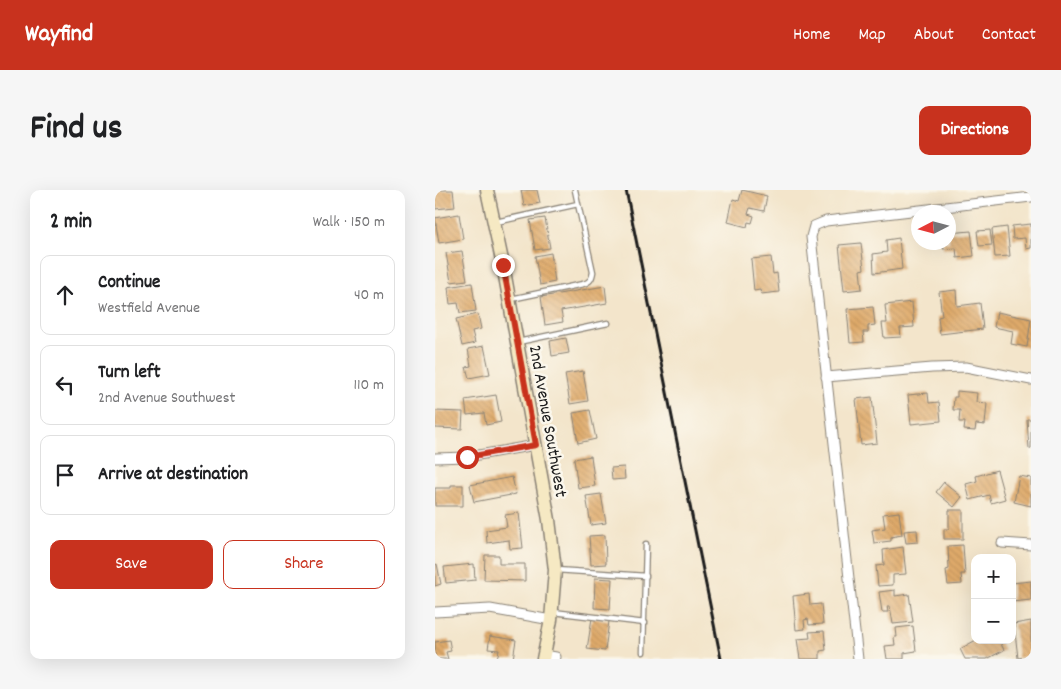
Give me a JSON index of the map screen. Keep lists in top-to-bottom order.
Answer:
{
  "streets": {
    "street": ["2nd Avenue Southwest"]
  },
  "north": "left",
  "page": {
    "header": "Wayfind",
    "nav": [
      "Home",
      "Map",
      "About",
      "Contact"
    ],
    "title": "Find us",
    "buttons": [
      "Directions",
      ["Save", "Share"]
    ],
    "heading": ["2 min", "Walk · 150 m"],
    "list": [
      ["Continue", "Westfield Avenue", "40 m"],
      ["Turn left", "2nd Avenue Southwest", "110 m"],
      "Arrive at destination"
    ],
    "map_buttons": ["+", "−"]
  }
}
